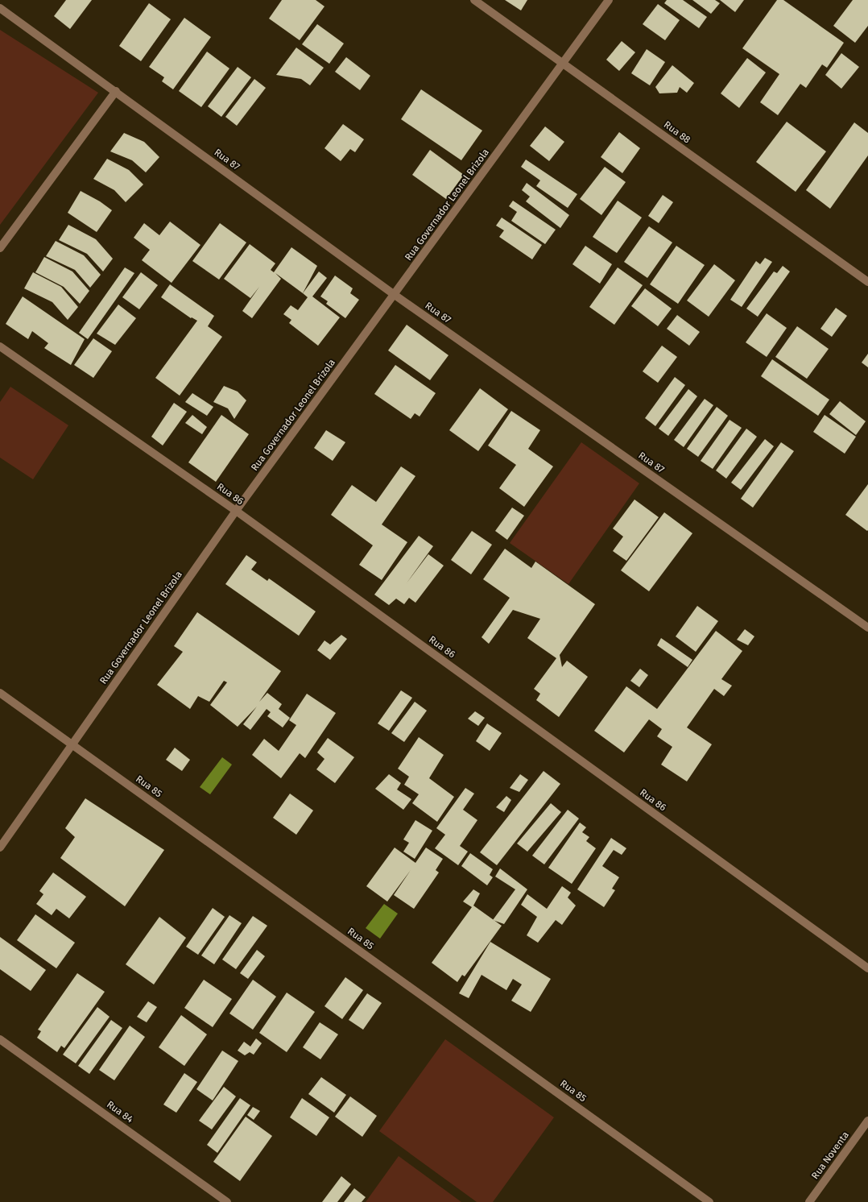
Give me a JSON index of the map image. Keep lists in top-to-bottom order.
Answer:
{
  "streets": {
    "street": [
      "Rua 88",
      "Rua 87",
      "Rua Governador Leonel Brizola",
      "Rua 86",
      "Rua 85",
      "Rua 84",
      "Rua Noventa"
    ]
  },
  "crossings": [
    ["Rua 88", "Rua Governador Leonel Brizola"],
    ["Rua 87", "Rua Governador Leonel Brizola"],
    ["Rua Governador Leonel Brizola", "Rua 86"],
    ["Rua Governador Leonel Brizola", "Rua 85"]
  ]
}
